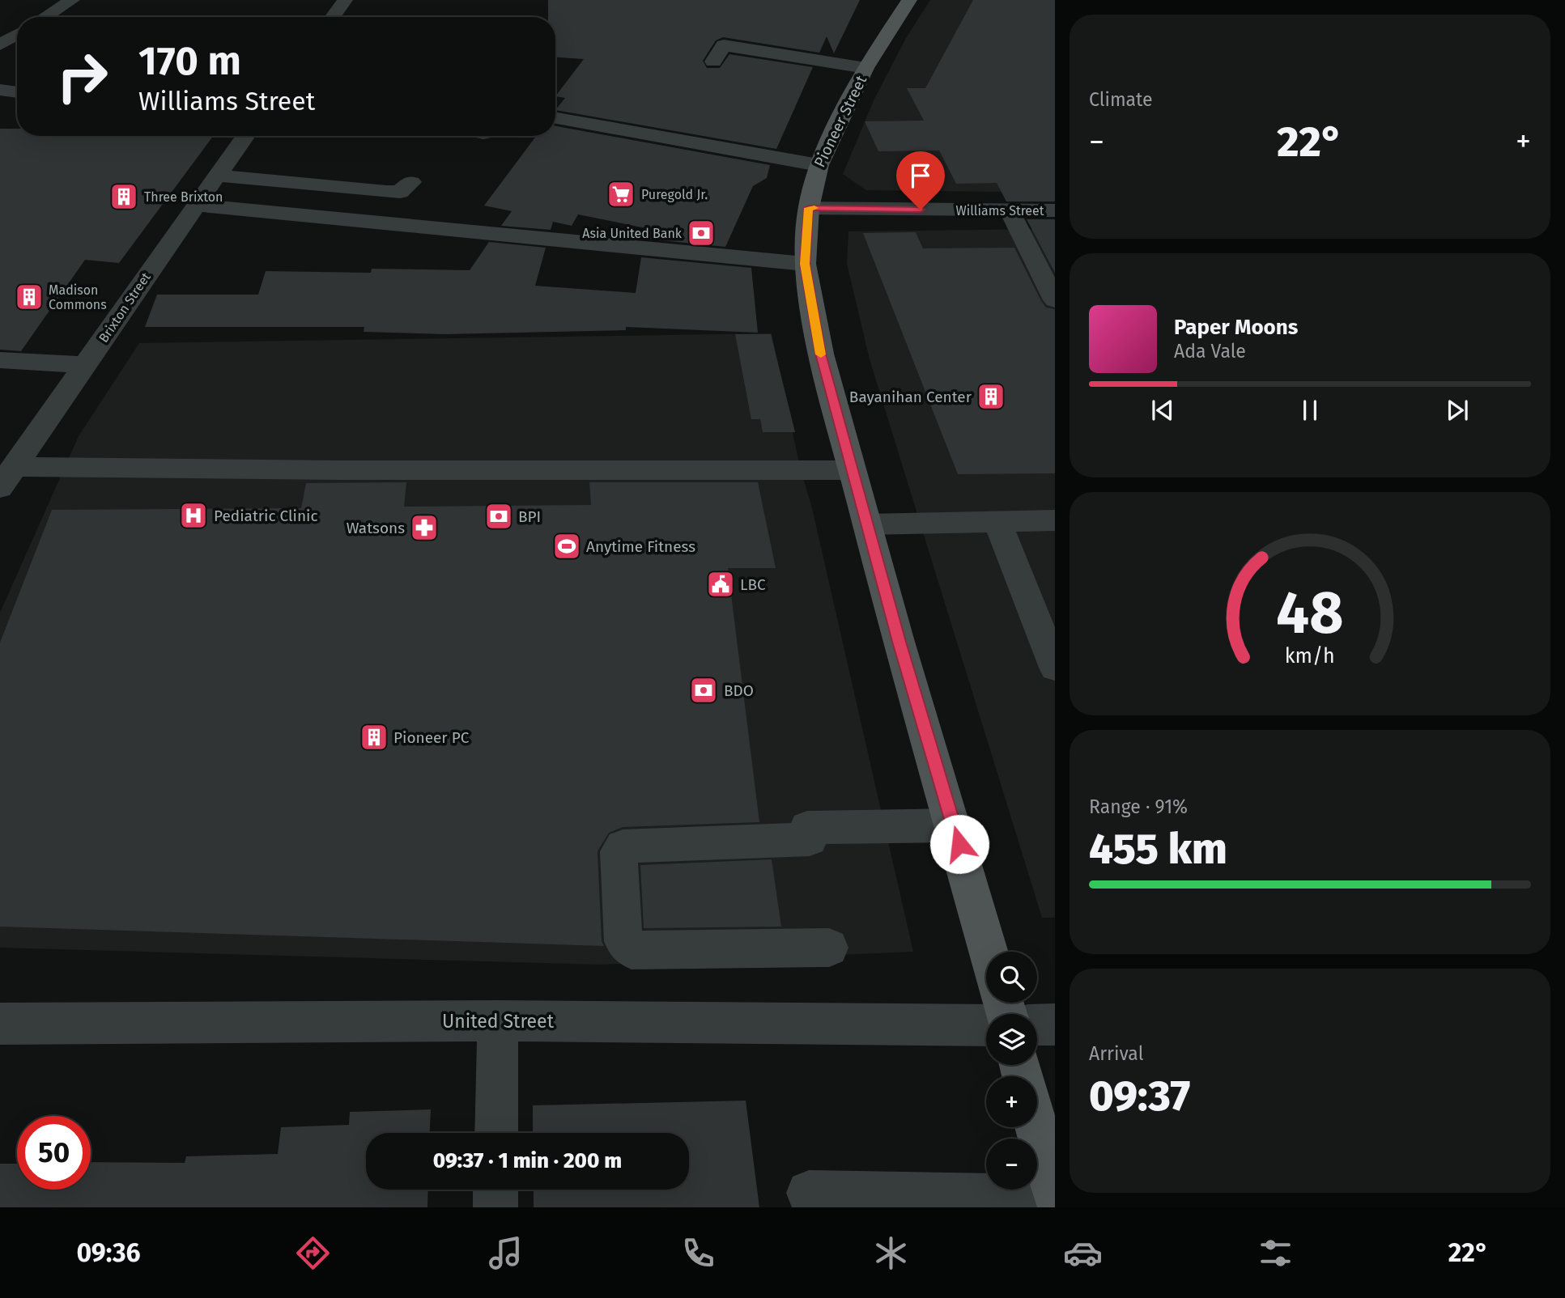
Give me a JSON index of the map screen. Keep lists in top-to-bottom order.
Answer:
{
  "streets": {
    "main road": ["Pioneer Street"],
    "street": ["Williams Street", "Brixton Street", "United Street"]
  },
  "crossings": [
    ["Pioneer Street", "Williams Street"]
  ],
  "places": {
    "supermarket": ["Puregold Jr."],
    "building": [
      "Three Brixton",
      "Madison Commons",
      "Bayanihan Center",
      "Pioneer PC"
    ],
    "bank": ["Asia United Bank", "BPI", "BDO"],
    "hospital": ["Pediatric Clinic"],
    "pharmacy": ["Watsons"],
    "sports": ["Anytime Fitness"],
    "public building": ["LBC"]
  },
  "page": {
    "tile": [
      "Climate",
      ["Range · 91%", "455 km"],
      ["Arrival", "09:37"]
    ],
    "turn": ["170 m", "Williams Street"],
    "heat": ["−", "22°", "+"],
    "song": ["Paper Moons", "Ada Vale"],
    "map_buttons": ["+", "−"],
    "limit": "50",
    "trip": "09:37 · 1 min · 200 m",
    "tabs": ["09:36", "22°"],
    "gauge": ["48", "km/h"]
  }
}
